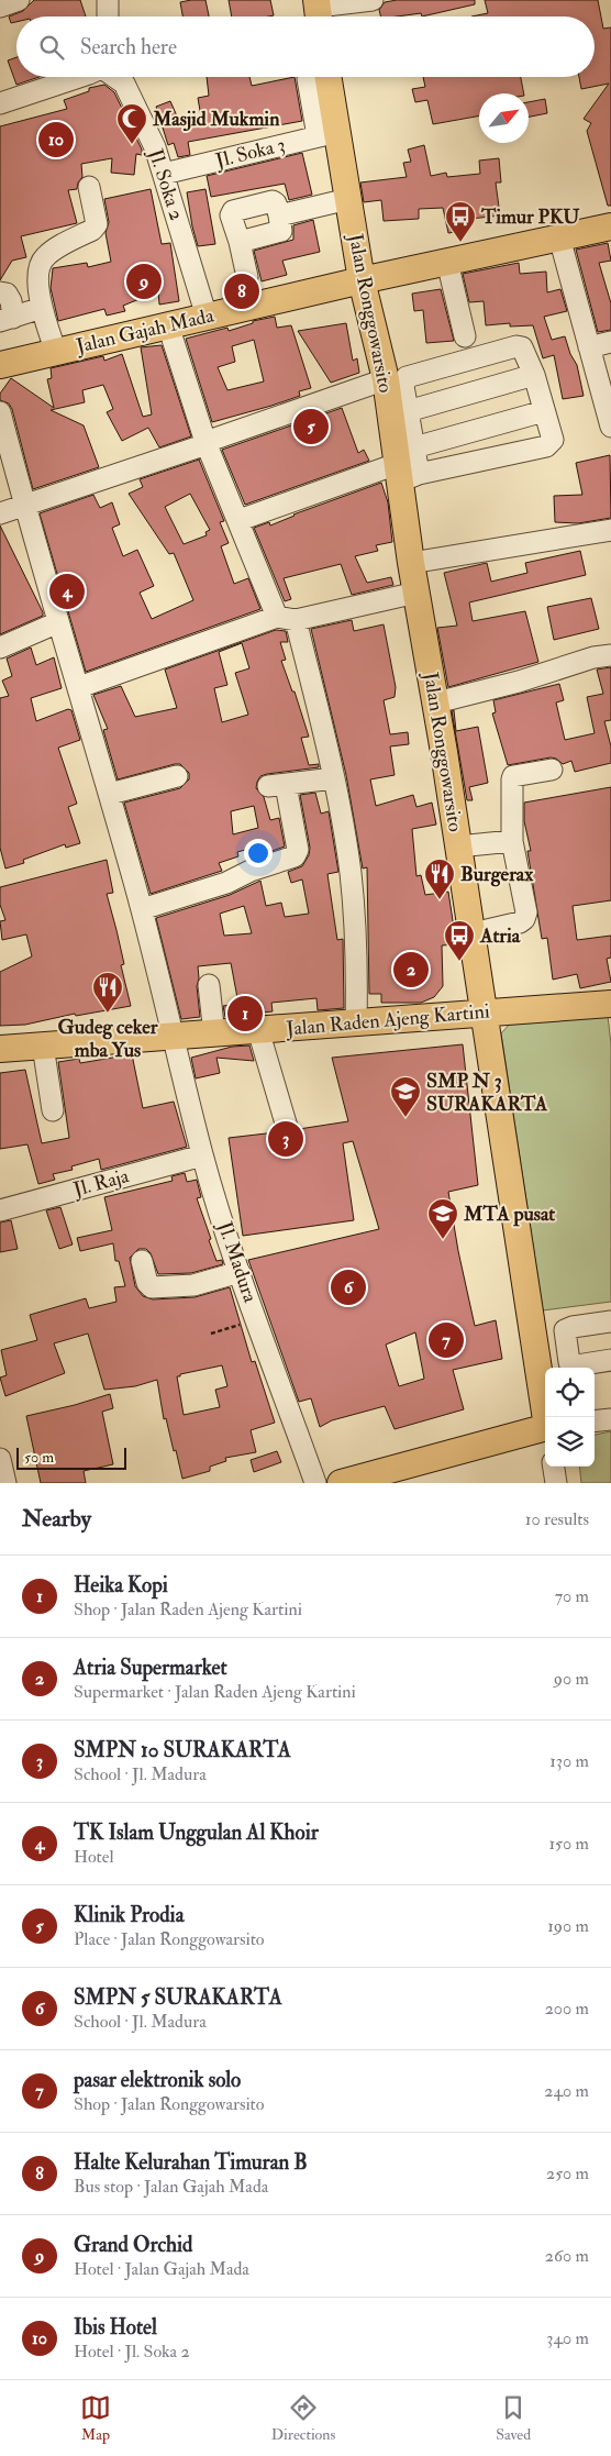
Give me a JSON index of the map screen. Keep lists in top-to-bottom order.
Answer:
{
  "streets": {
    "main road": ["Jalan Ronggowarsito", "Jalan Gajah Mada", "Jalan Raden Ajeng Kartini"],
    "street": [
      "Jl. Soka 3",
      "Jl. Soka 2",
      "Jl. Raja",
      "Jl. Madura"
    ]
  },
  "crossings": [
    ["Jl. Soka 3", "Jl. Soka 2"],
    ["Jl. Soka 3", "Jalan Ronggowarsito"],
    ["Jl. Soka 2", "Jalan Gajah Mada"],
    ["Jalan Ronggowarsito", "Jalan Gajah Mada"],
    ["Jalan Ronggowarsito", "Jalan Raden Ajeng Kartini"],
    ["Jalan Raden Ajeng Kartini", "Jl. Madura"],
    ["Jl. Raja", "Jl. Madura"]
  ],
  "places": {
    "mosque": ["Masjid Mukmin"],
    "bus stop": ["Timur PKU", "Atria"],
    "restaurant": ["Burgerax", "Gudeg ceker mba Yus"],
    "school or university": ["SMP N 3 SURAKARTA", "MTA pusat"]
  },
  "scale_bar": "50 m",
  "north": "top right",
  "page": {
    "search": "Search here",
    "pins": [
      "10",
      "9",
      "8",
      "5",
      "4",
      "2",
      "1",
      "3",
      "6",
      "7"
    ],
    "scale": "50 m",
    "heading": ["Nearby", "10 results"],
    "list": [
      {
        "mark": "1",
        "name": "Heika Kopi",
        "note": "Shop · Jalan Raden Ajeng Kartini",
        "value": "70 m"
      },
      {
        "mark": "2",
        "name": "Atria Supermarket",
        "note": "Supermarket · Jalan Raden Ajeng Kartini",
        "value": "90 m"
      },
      {
        "mark": "3",
        "name": "SMPN 10 SURAKARTA",
        "note": "School · Jl. Madura",
        "value": "130 m"
      },
      {
        "mark": "4",
        "name": "TK Islam Unggulan Al Khoir",
        "note": "Hotel",
        "value": "150 m"
      },
      {
        "mark": "5",
        "name": "Klinik Prodia",
        "note": "Place · Jalan Ronggowarsito",
        "value": "190 m"
      },
      {
        "mark": "6",
        "name": "SMPN 5 SURAKARTA",
        "note": "School · Jl. Madura",
        "value": "200 m"
      },
      {
        "mark": "7",
        "name": "pasar elektronik solo",
        "note": "Shop · Jalan Ronggowarsito",
        "value": "240 m"
      },
      {
        "mark": "8",
        "name": "Halte Kelurahan Timuran B",
        "note": "Bus stop · Jalan Gajah Mada",
        "value": "250 m"
      },
      {
        "mark": "9",
        "name": "Grand Orchid",
        "note": "Hotel · Jalan Gajah Mada",
        "value": "260 m"
      },
      {
        "mark": "10",
        "name": "Ibis Hotel",
        "note": "Hotel · Jl. Soka 2",
        "value": "340 m"
      }
    ],
    "nav": ["Map", "Directions", "Saved"]
  }
}
